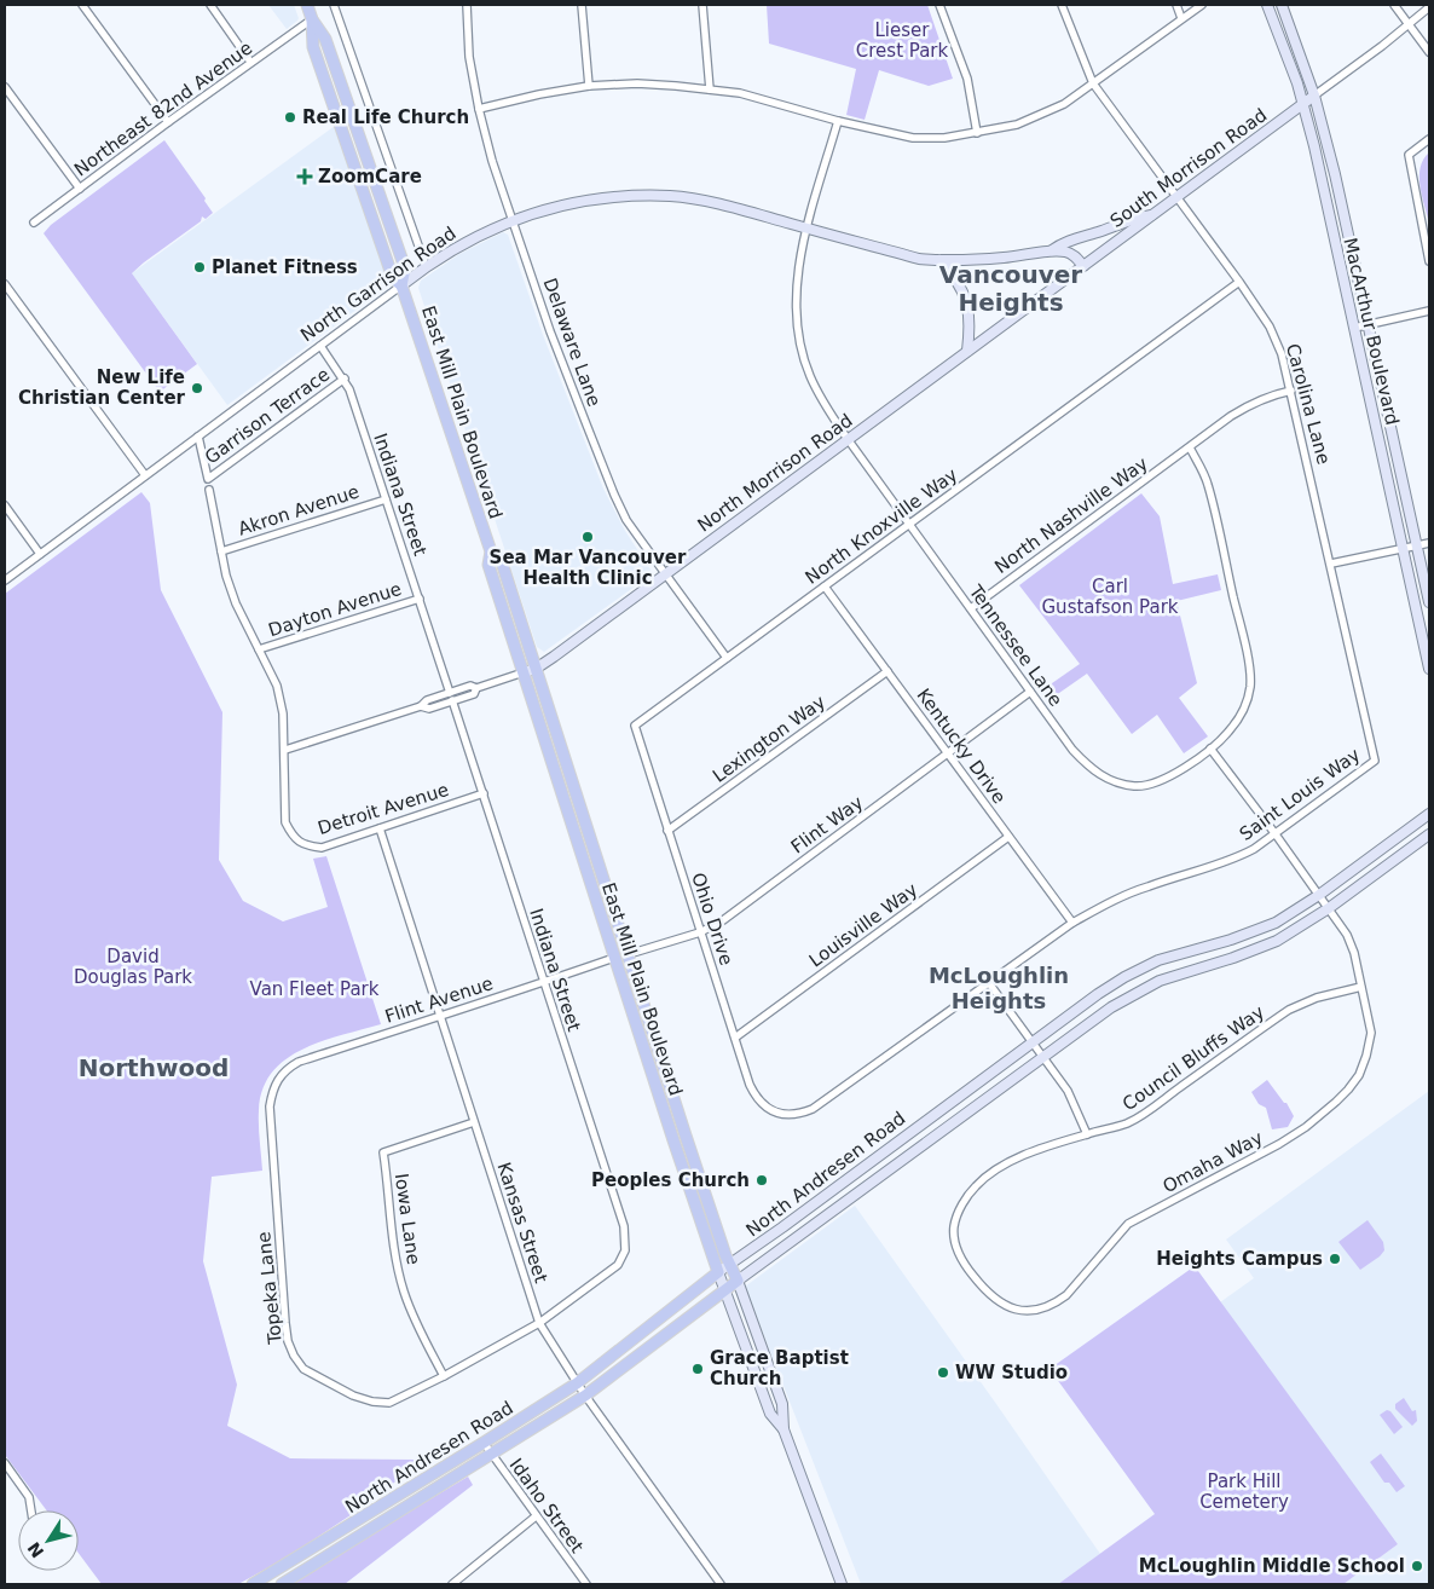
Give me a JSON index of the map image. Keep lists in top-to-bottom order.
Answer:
{
  "streets": {
    "main road": ["East Mill Plain Boulevard", "North Andresen Road"],
    "street": [
      "Northeast 82nd Avenue",
      "South Morrison Road",
      "North Garrison Road",
      "MacArthur Boulevard",
      "Delaware Lane",
      "Carolina Lane",
      "Garrison Terrace",
      "North Morrison Road",
      "Indiana Street",
      "Akron Avenue",
      "North Nashville Way",
      "North Knoxville Way",
      "Dayton Avenue",
      "Tennessee Lane",
      "Lexington Way",
      "Kentucky Drive",
      "Saint Louis Way",
      "Detroit Avenue",
      "Flint Way",
      "Ohio Drive",
      "Louisville Way",
      "Flint Avenue",
      "Council Bluffs Way",
      "Omaha Way",
      "Iowa Lane",
      "Kansas Street",
      "Topeka Lane",
      "Idaho Street"
    ]
  },
  "crossings": [
    ["Northeast 82nd Avenue", "East Mill Plain Boulevard"],
    ["South Morrison Road", "MacArthur Boulevard"],
    ["South Morrison Road", "Carolina Lane"],
    ["South Morrison Road", "North Morrison Road"],
    ["North Garrison Road", "Delaware Lane"],
    ["North Garrison Road", "East Mill Plain Boulevard"],
    ["North Garrison Road", "Garrison Terrace"],
    ["North Garrison Road", "Indiana Street"],
    ["North Garrison Road", "Tennessee Lane"],
    ["Delaware Lane", "North Morrison Road"],
    ["Delaware Lane", "North Knoxville Way"],
    ["Carolina Lane", "North Nashville Way"],
    ["Carolina Lane", "North Knoxville Way"],
    ["Carolina Lane", "Saint Louis Way"],
    ["East Mill Plain Boulevard", "North Morrison Road"],
    ["East Mill Plain Boulevard", "Flint Way"],
    ["East Mill Plain Boulevard", "Flint Avenue"],
    ["East Mill Plain Boulevard", "North Andresen Road"],
    ["Garrison Terrace", "Indiana Street"],
    ["North Morrison Road", "Indiana Street"],
    ["North Morrison Road", "Tennessee Lane"],
    ["North Morrison Road", "Detroit Avenue"],
    ["Indiana Street", "Akron Avenue"],
    ["Indiana Street", "Dayton Avenue"],
    ["Indiana Street", "Detroit Avenue"],
    ["Indiana Street", "Flint Avenue"],
    ["Indiana Street", "Topeka Lane"],
    ["North Nashville Way", "Tennessee Lane"],
    ["North Knoxville Way", "Tennessee Lane"],
    ["North Knoxville Way", "Kentucky Drive"],
    ["North Knoxville Way", "Ohio Drive"],
    ["Tennessee Lane", "Flint Way"],
    ["Tennessee Lane", "Omaha Way"],
    ["Lexington Way", "Kentucky Drive"],
    ["Lexington Way", "Ohio Drive"],
    ["Kentucky Drive", "Saint Louis Way"],
    ["Kentucky Drive", "Flint Way"],
    ["Kentucky Drive", "Louisville Way"],
    ["Saint Louis Way", "Ohio Drive"],
    ["Saint Louis Way", "Omaha Way"],
    ["Detroit Avenue", "Kansas Street"],
    ["Flint Way", "Ohio Drive"],
    ["Ohio Drive", "Louisville Way"],
    ["Flint Avenue", "Kansas Street"],
    ["Flint Avenue", "Topeka Lane"],
    ["Council Bluffs Way", "Omaha Way"],
    ["Omaha Way", "North Andresen Road"],
    ["North Andresen Road", "Kansas Street"],
    ["North Andresen Road", "Idaho Street"],
    ["Iowa Lane", "Kansas Street"],
    ["Iowa Lane", "Topeka Lane"],
    ["Kansas Street", "Topeka Lane"]
  ],
  "districts": ["Vancouver Heights", "McLoughlin Heights", "Northwood"],
  "parks": [
    "Lieser Crest Park",
    "Carl Gustafson Park",
    "David Douglas Park",
    "Van Fleet Park",
    "Park Hill Cemetery"
  ],
  "places": {
    "other": [
      "Real Life Church",
      "Planet Fitness",
      "New Life Christian Center",
      "Sea Mar Vancouver Health Clinic",
      "Peoples Church",
      "Heights Campus",
      "Grace Baptist Church",
      "WW Studio",
      "McLoughlin Middle School"
    ],
    "health": ["ZoomCare"]
  },
  "north": "bottom left"
}
